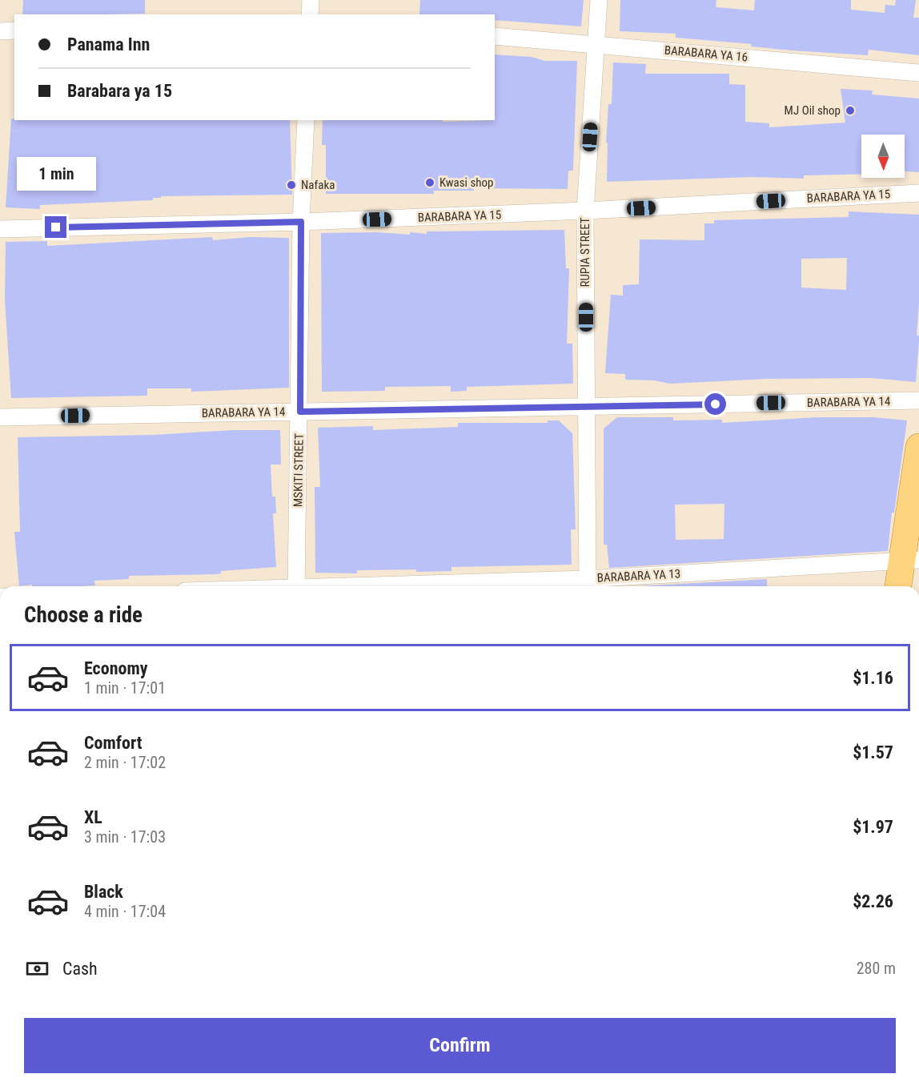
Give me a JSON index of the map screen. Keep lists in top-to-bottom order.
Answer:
{
  "streets": {
    "street": [
      "BARABARA YA 16",
      "BARABARA YA 15",
      "RUPIA STREET",
      "BARABARA YA 14",
      "MSKITI STREET",
      "BARABARA YA 13"
    ]
  },
  "crossings": [
    ["BARABARA YA 16", "RUPIA STREET"],
    ["BARABARA YA 15", "RUPIA STREET"],
    ["BARABARA YA 15", "MSKITI STREET"],
    ["RUPIA STREET", "BARABARA YA 14"],
    ["RUPIA STREET", "BARABARA YA 13"],
    ["BARABARA YA 14", "MSKITI STREET"]
  ],
  "places": ["MJ Oil shop", "Kwasi shop", "Nafaka"],
  "north": "bottom",
  "page": {
    "banner": ["Panama Inn", "Barabara ya 15"],
    "bubble": "1 min",
    "heading": "Choose a ride",
    "list": [
      {
        "name": "Economy",
        "note": "1 min · 17:01",
        "value": "$1.16"
      },
      {
        "name": "Comfort",
        "note": "2 min · 17:02",
        "value": "$1.57"
      },
      {
        "name": "XL",
        "note": "3 min · 17:03",
        "value": "$1.97"
      },
      {
        "name": "Black",
        "note": "4 min · 17:04",
        "value": "$2.26"
      }
    ],
    "pay": ["Cash", "280 m"],
    "buttons": "Confirm"
  }
}
